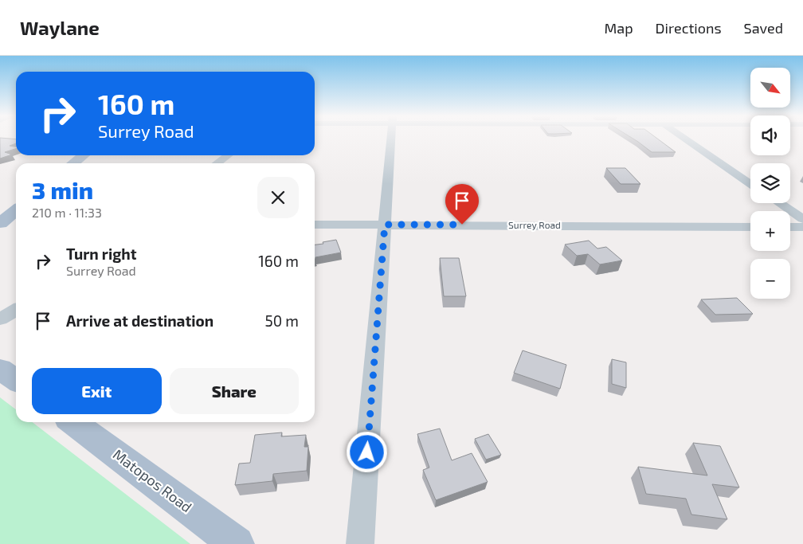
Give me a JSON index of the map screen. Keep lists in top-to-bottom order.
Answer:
{
  "streets": {
    "main road": ["Matopos Road"],
    "street": ["Surrey Road"]
  },
  "north": "bottom right",
  "page": {
    "header": "Waylane",
    "nav": ["Map", "Directions", "Saved"],
    "map_buttons": ["+", "−"],
    "turn": ["160 m", "Surrey Road"],
    "heading": ["3 min", "210 m · 11:33"],
    "list": [
      {
        "name": "Turn right",
        "note": "Surrey Road",
        "value": "160 m"
      },
      {
        "name": "Arrive at destination",
        "value": "50 m"
      }
    ],
    "buttons": ["Exit", "Share"]
  }
}
